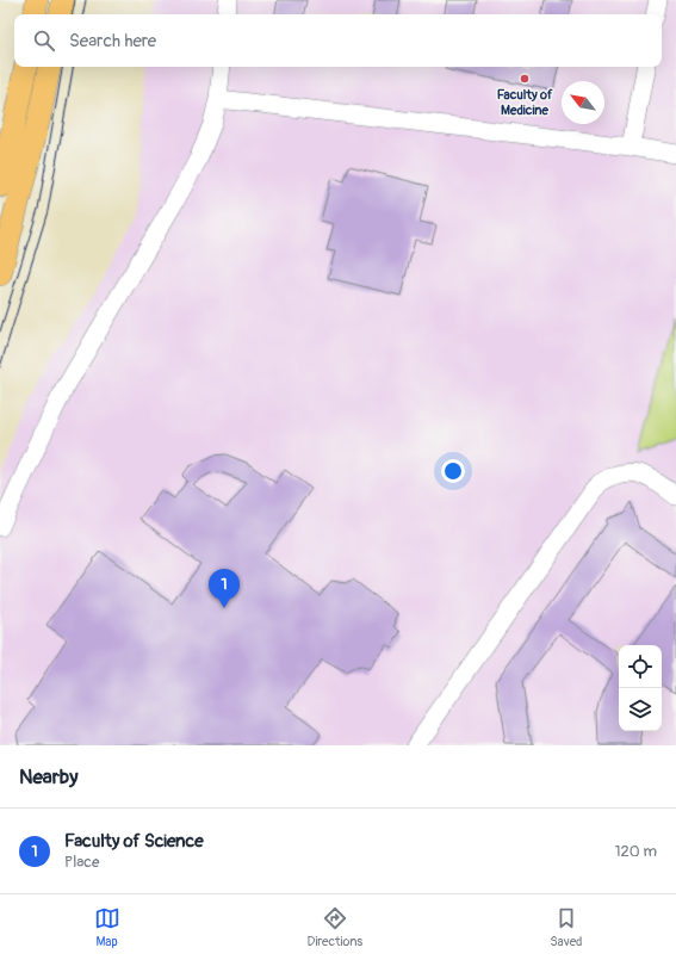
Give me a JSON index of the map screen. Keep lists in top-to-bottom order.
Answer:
{
  "places": ["Faculty of Medicine"],
  "north": "top left",
  "page": {
    "search": "Search here",
    "pins": "1",
    "heading": "Nearby",
    "list": [
      {
        "mark": "1",
        "name": "Faculty of Science",
        "note": "Place",
        "value": "120 m"
      }
    ],
    "nav": ["Map", "Directions", "Saved"]
  }
}
